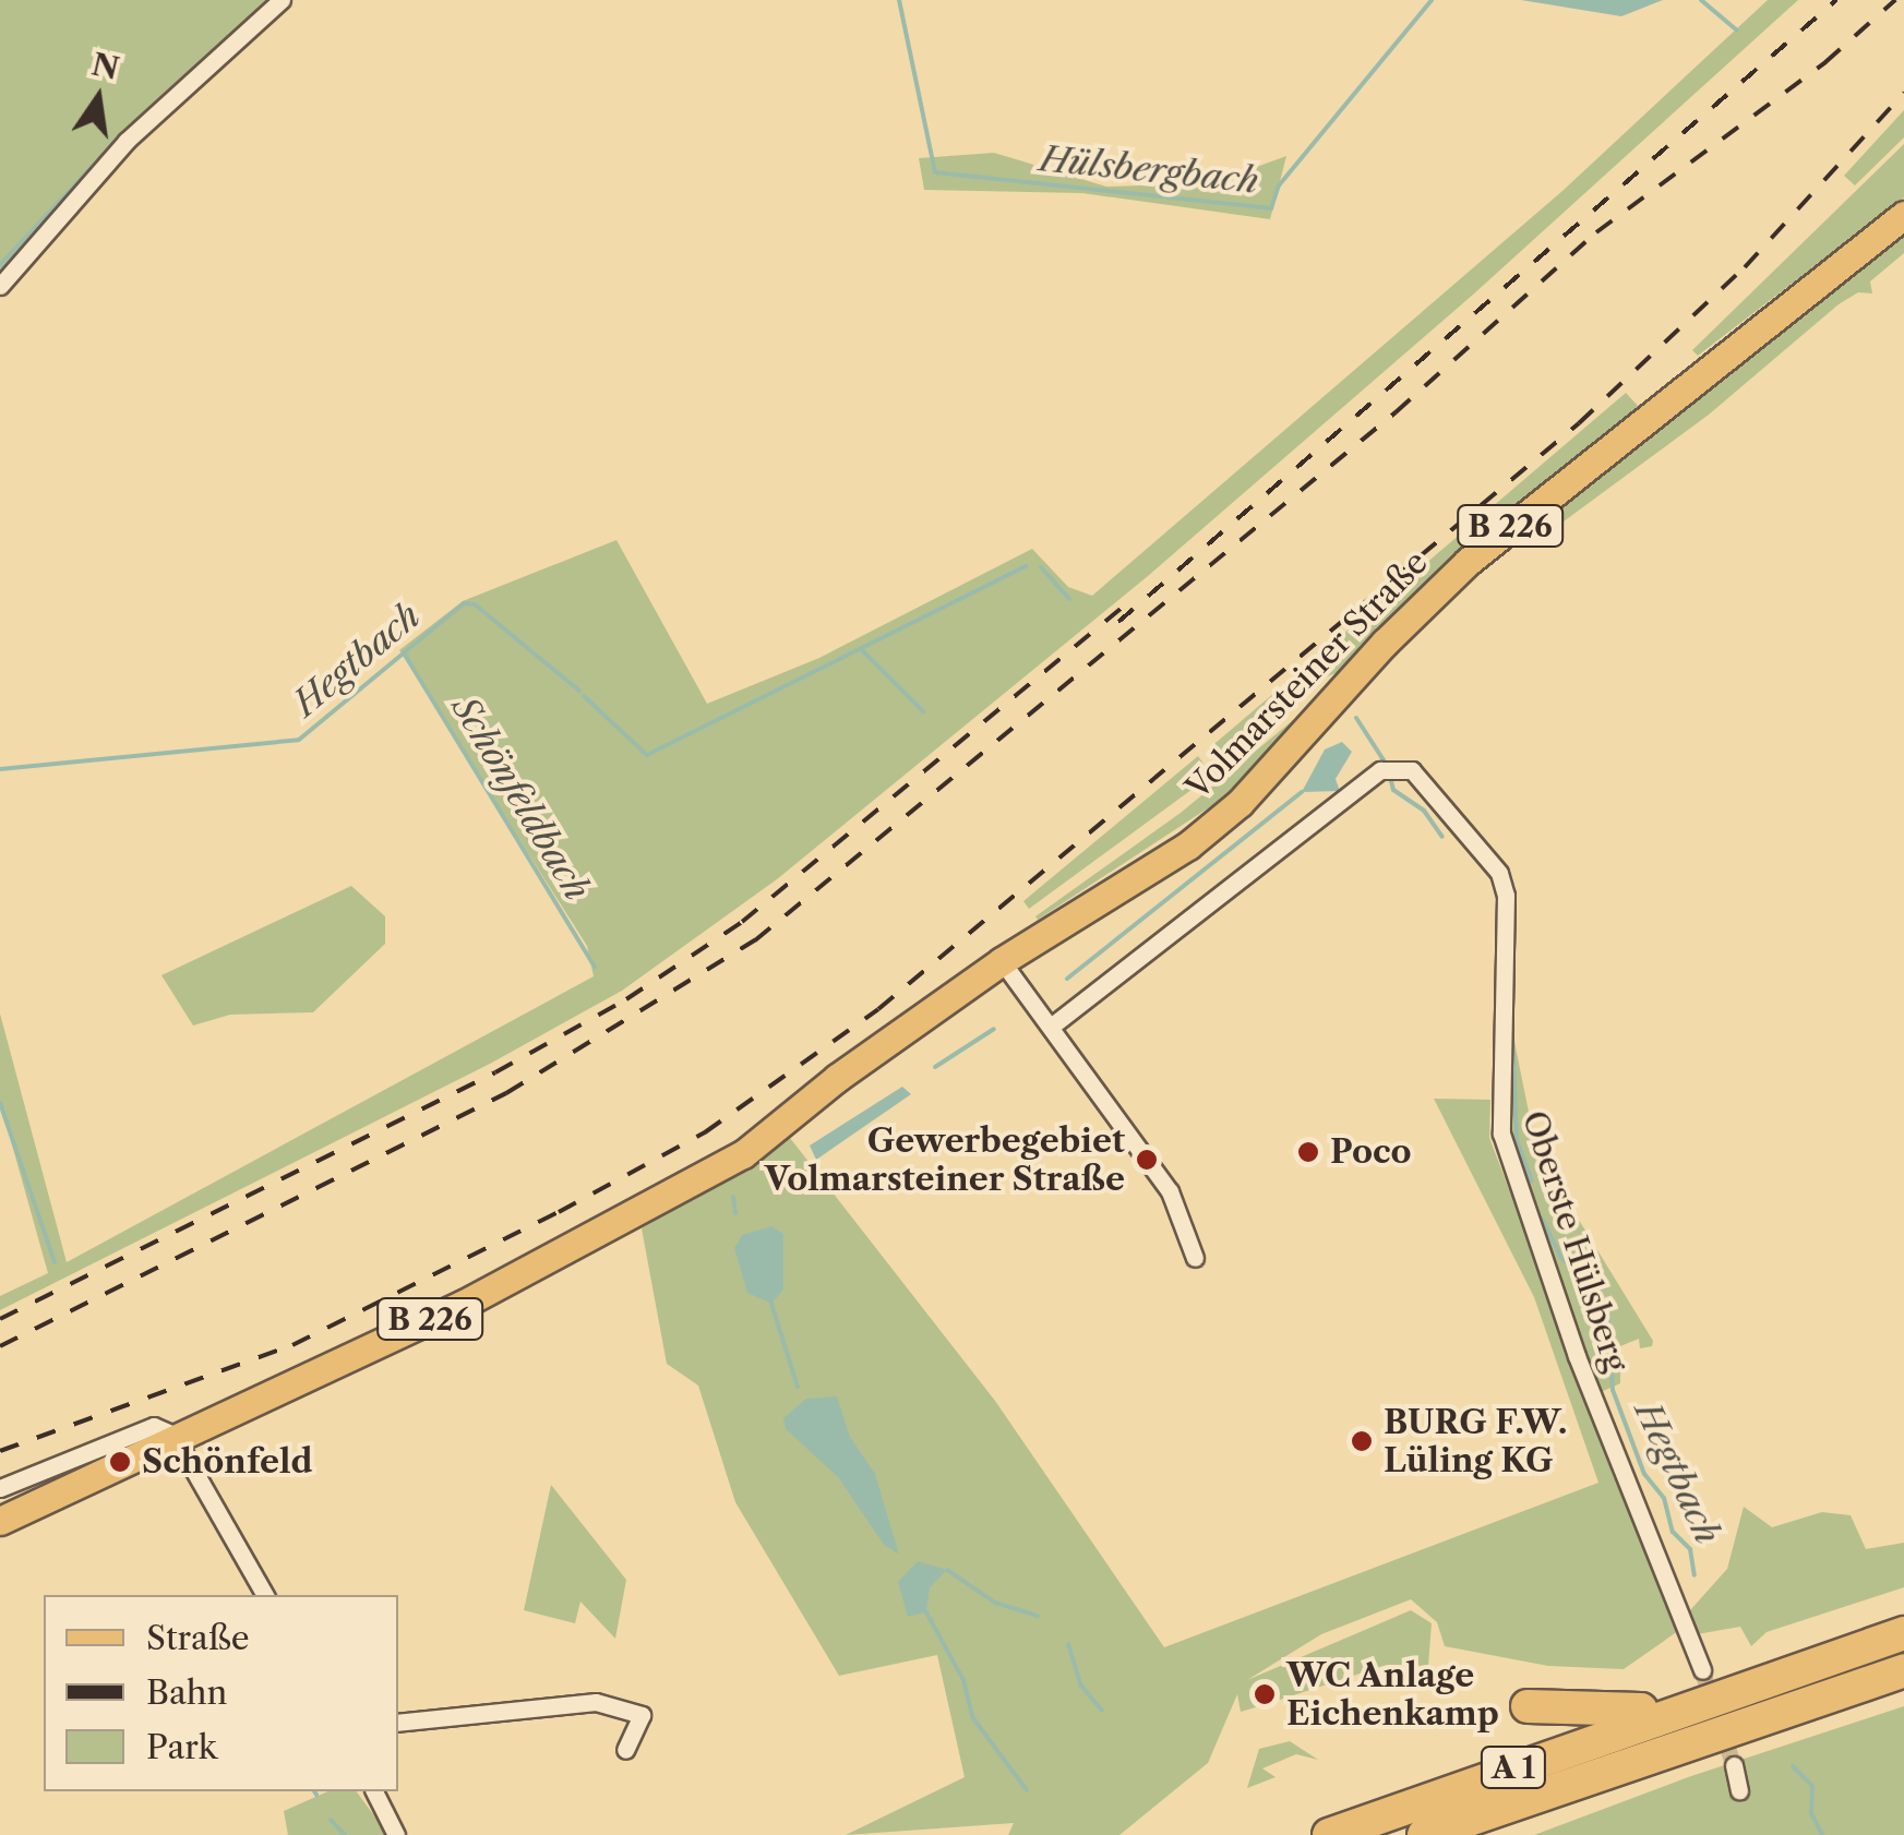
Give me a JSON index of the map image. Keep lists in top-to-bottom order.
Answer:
{
  "streets": {
    "highway": ["A 1"],
    "main road": ["B 226", "Volmarsteiner Straße"],
    "street": ["Oberste Hülsberg"]
  },
  "crossings": [
    ["Oberste Hülsberg", "A 1"]
  ],
  "water": ["Hülsbergbach", "Hegtbach", "Schönfeldbach"],
  "places": [
    "Poco",
    "Gewerbegebiet Volmarsteiner Straße",
    "BURG F.W. Lüling KG",
    "Schönfeld",
    "WC Anlage Eichenkamp"
  ],
  "legend": ["Straße", "Bahn", "Park"],
  "north": "top"
}
